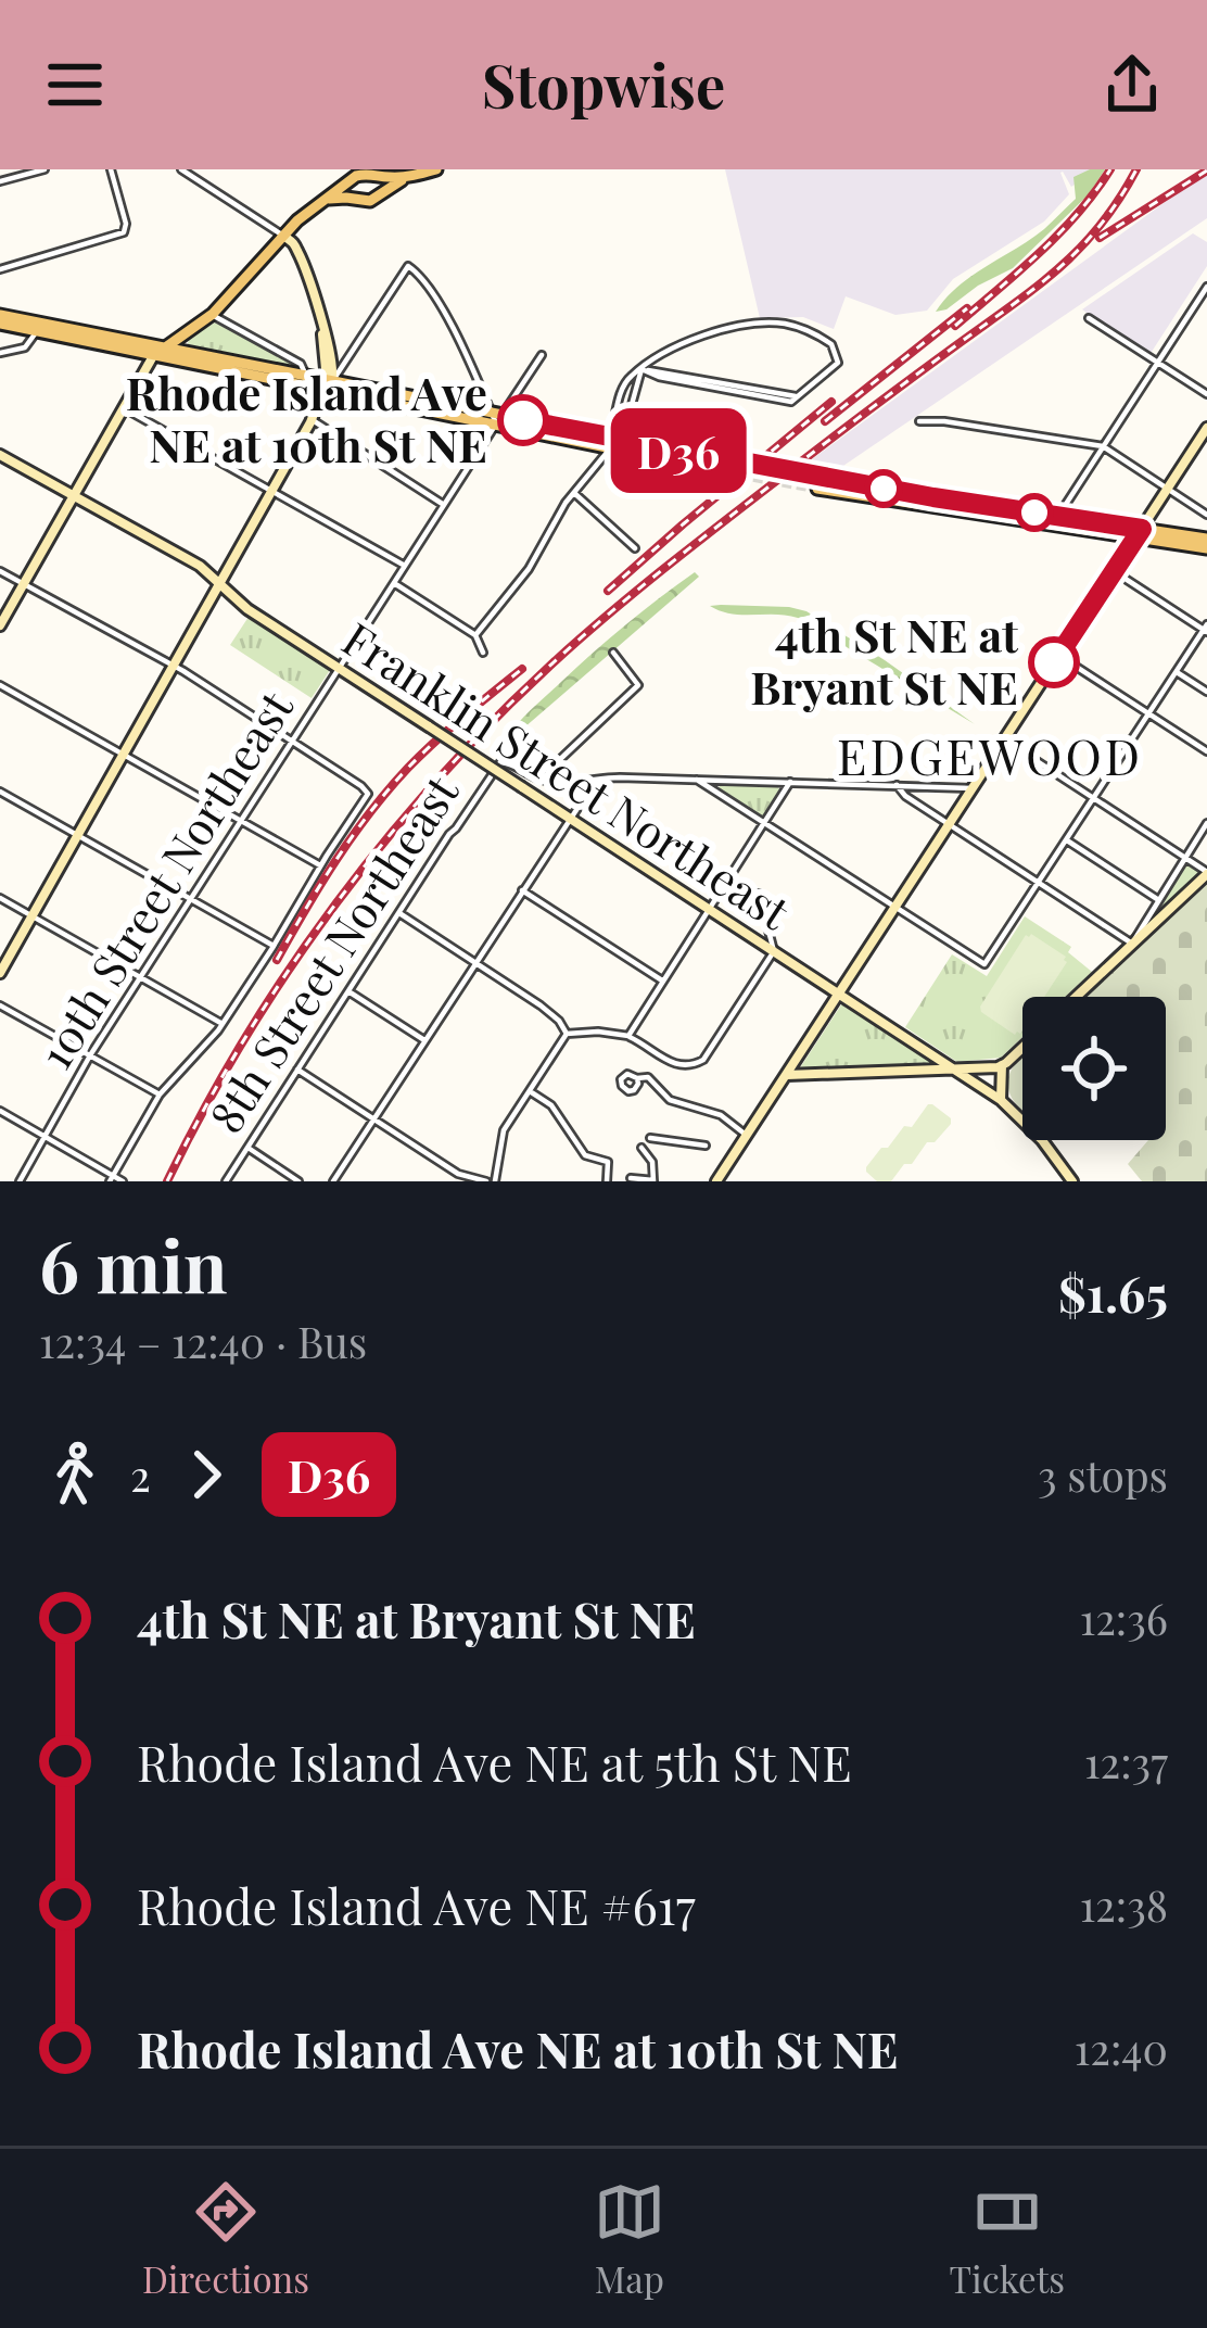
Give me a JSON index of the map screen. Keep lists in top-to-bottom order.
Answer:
{
  "streets": {
    "street": ["Franklin Street Northeast", "10th Street Northeast", "8th Street Northeast"]
  },
  "crossings": [
    ["Franklin Street Northeast", "10th Street Northeast"]
  ],
  "districts": ["EDGEWOOD"],
  "places": ["Rhode Island Ave NE at 10th St NE", "4th St NE at Bryant St NE"],
  "lines": ["bus line D36"],
  "page": {
    "header": "Stopwise",
    "on_map": "D36",
    "heading": ["6 min", "12:34 – 12:40 · Bus", "$1.65"],
    "legs": ["2", "D36", "3 stops"],
    "list": [
      {
        "name": "4th St NE at Bryant St NE",
        "value": "12:36"
      },
      {
        "name": "Rhode Island Ave NE at 5th St NE",
        "value": "12:37"
      },
      {
        "name": "Rhode Island Ave NE #617",
        "value": "12:38"
      },
      {
        "name": "Rhode Island Ave NE at 10th St NE",
        "value": "12:40"
      }
    ],
    "tabs": ["Directions", "Map", "Tickets"]
  }
}
